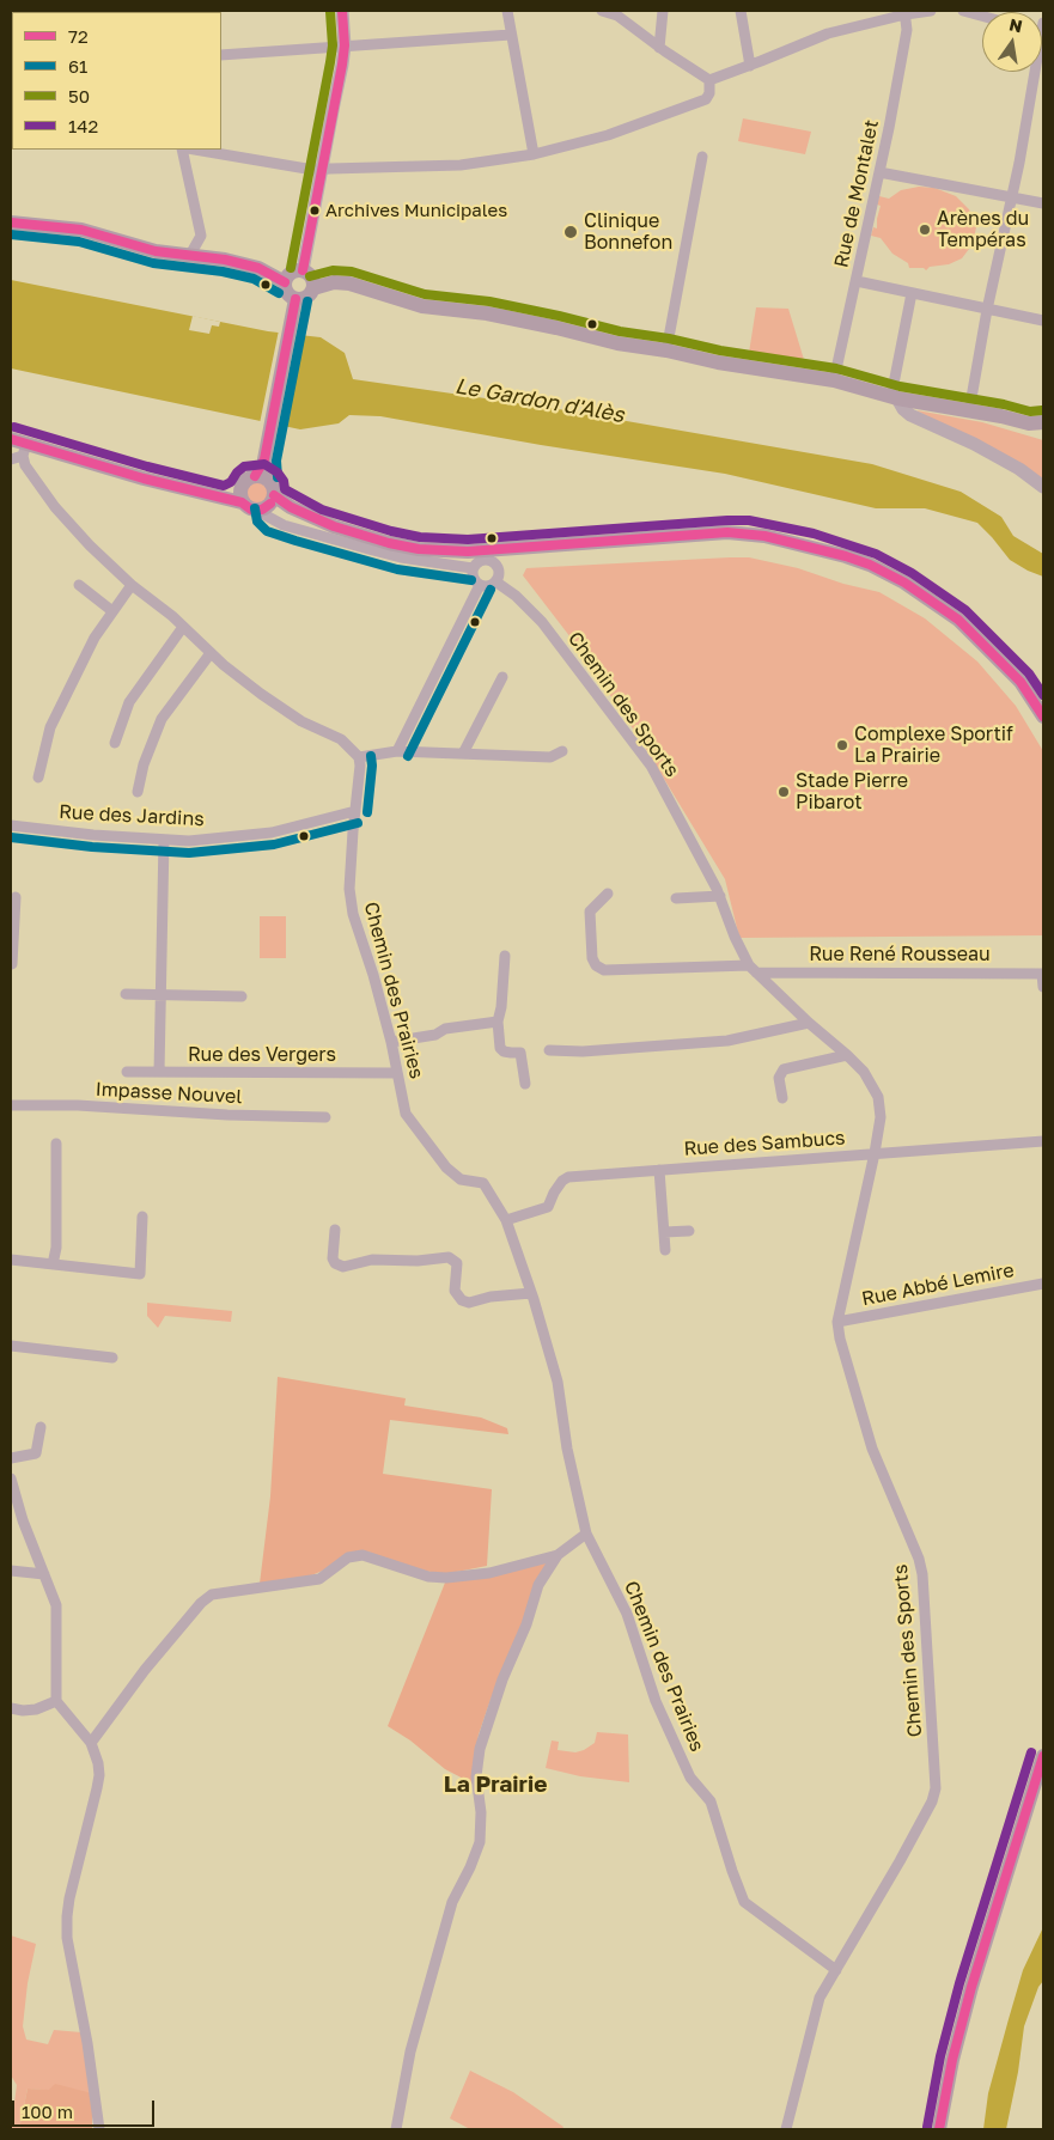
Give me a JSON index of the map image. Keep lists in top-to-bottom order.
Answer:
{
  "streets": {
    "street": [
      "Rue de Montalet",
      "Chemin des Sports",
      "Rue des Jardins",
      "Rue René Rousseau",
      "Chemin des Prairies",
      "Rue des Vergers",
      "Impasse Nouvel",
      "Rue des Sambucs",
      "Rue Abbé Lemire"
    ]
  },
  "crossings": [
    ["Chemin des Sports", "Rue René Rousseau"],
    ["Chemin des Sports", "Chemin des Prairies"],
    ["Chemin des Sports", "Rue des Sambucs"],
    ["Chemin des Sports", "Rue Abbé Lemire"],
    ["Rue des Jardins", "Chemin des Prairies"],
    ["Chemin des Prairies", "Rue des Vergers"],
    ["Chemin des Prairies", "Rue des Sambucs"]
  ],
  "districts": ["La Prairie"],
  "water": ["Le Gardon d'Alès"],
  "places": [
    "Archives Municipales",
    "Arènes du Tempéras",
    "Clinique Bonnefon",
    "Complexe Sportif La Prairie",
    "Stade Pierre Pibarot"
  ],
  "lines": [
    "transit line 72",
    "transit line 50",
    "transit line 61",
    "transit line 142"
  ],
  "legend": [
    "72",
    "61",
    "50",
    "142"
  ],
  "scale_bar": "100 m",
  "north": "top"
}
